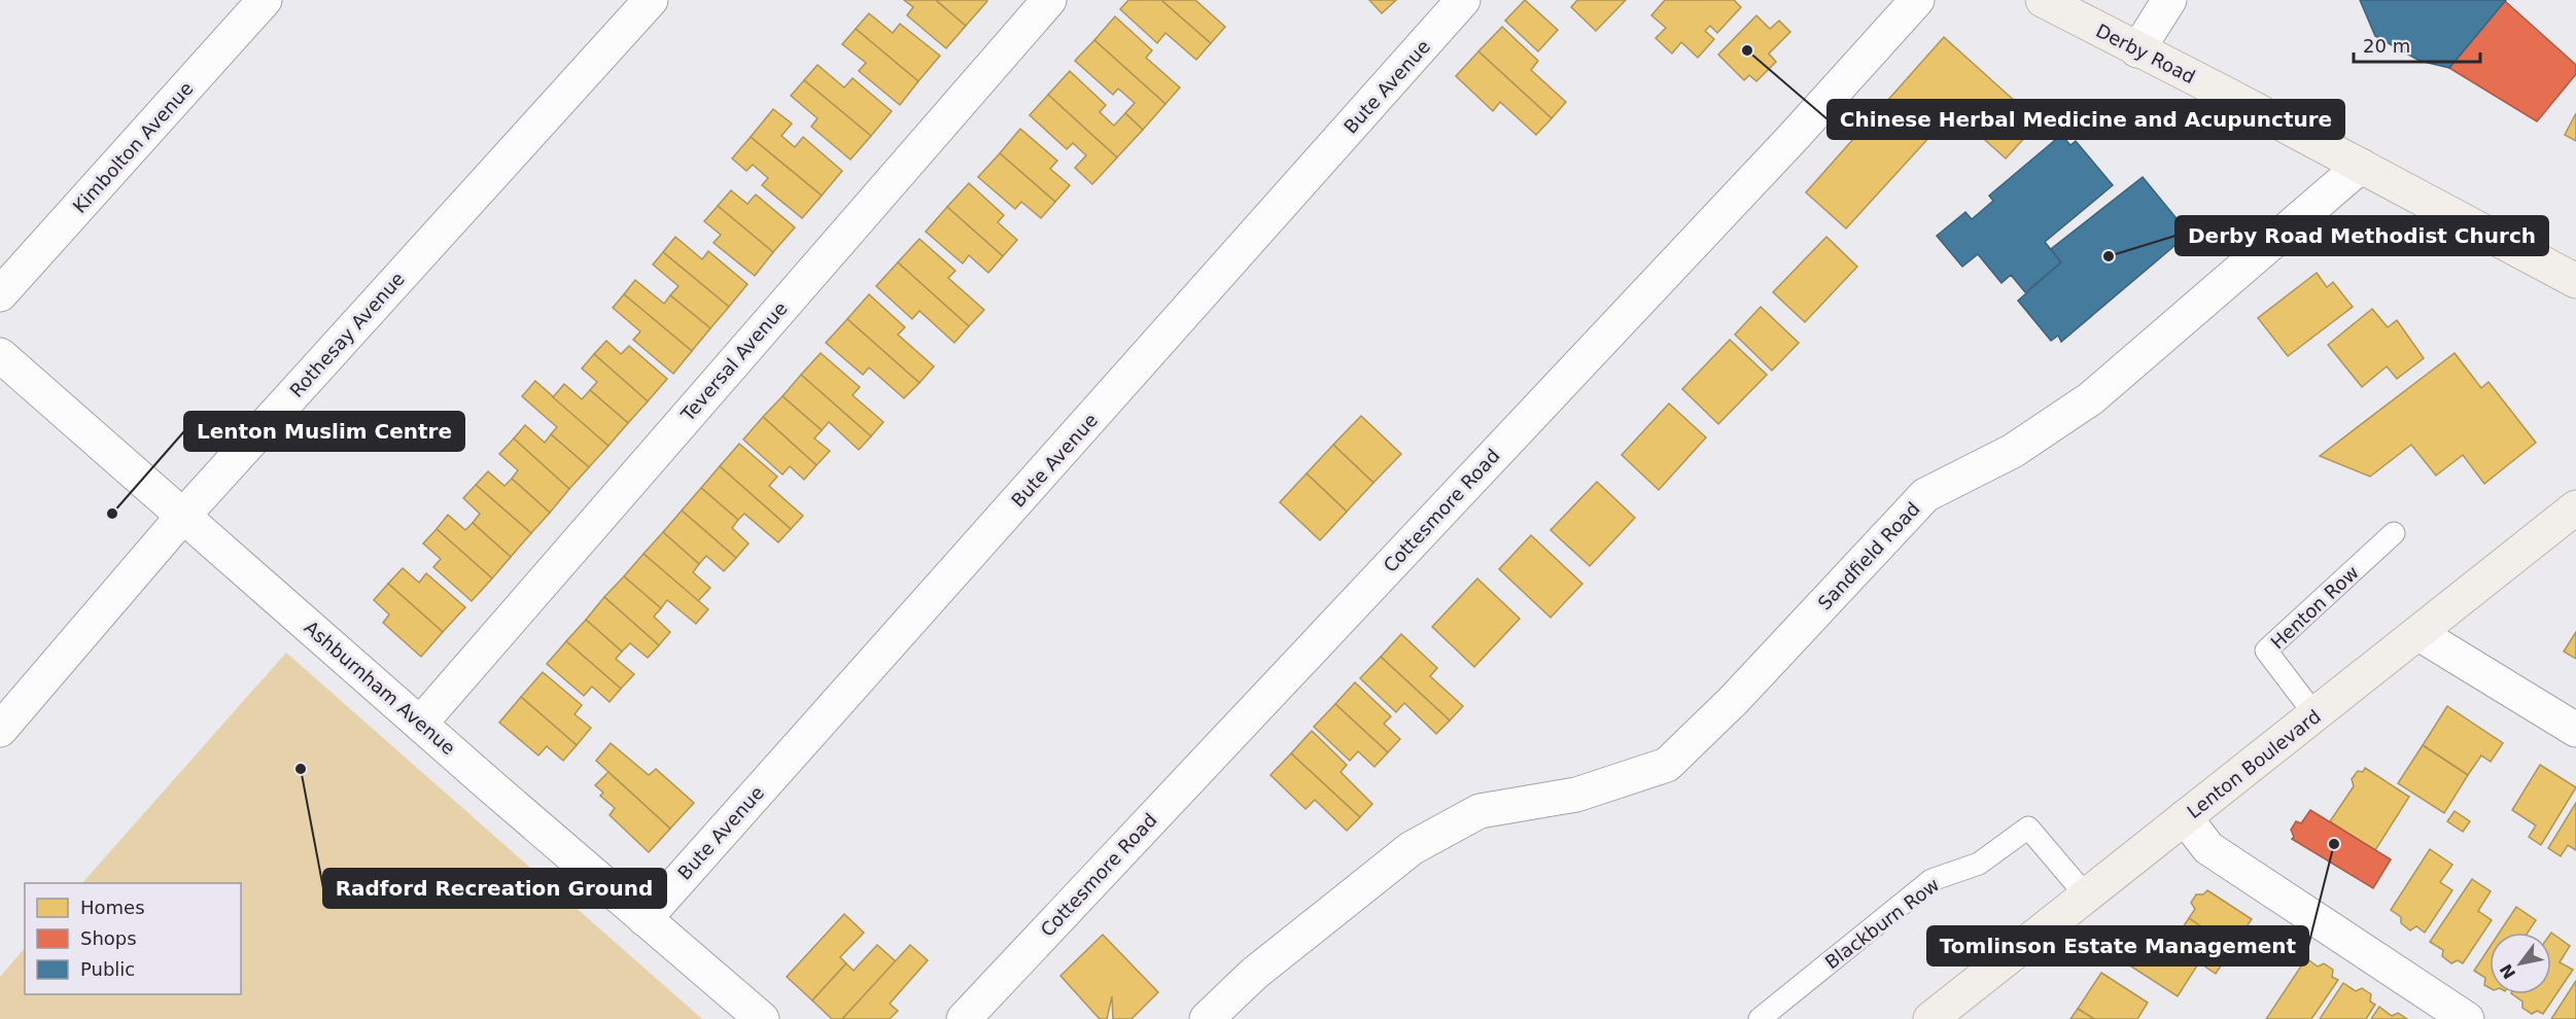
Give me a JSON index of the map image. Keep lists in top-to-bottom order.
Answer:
{
  "streets": {
    "main road": ["Derby Road", "Lenton Boulevard"],
    "street": [
      "Bute Avenue",
      "Kimbolton Avenue",
      "Rothesay Avenue",
      "Teversal Avenue",
      "Cottesmore Road",
      "Sandfield Road",
      "Ashburnham Avenue"
    ],
    "lane": ["Henton Row", "Blackburn Row"]
  },
  "crossings": [
    ["Derby Road", "Sandfield Road"],
    ["Bute Avenue", "Ashburnham Avenue"],
    ["Rothesay Avenue", "Ashburnham Avenue"],
    ["Teversal Avenue", "Ashburnham Avenue"],
    ["Henton Row", "Lenton Boulevard"],
    ["Lenton Boulevard", "Blackburn Row"]
  ],
  "places": [
    "Chinese Herbal Medicine and Acupuncture",
    "Derby Road Methodist Church",
    "Lenton Muslim Centre",
    "Radford Recreation Ground",
    "Tomlinson Estate Management"
  ],
  "legend": ["Homes", "Shops", "Public"],
  "scale_bar": "20 m",
  "north": "bottom left"
}
